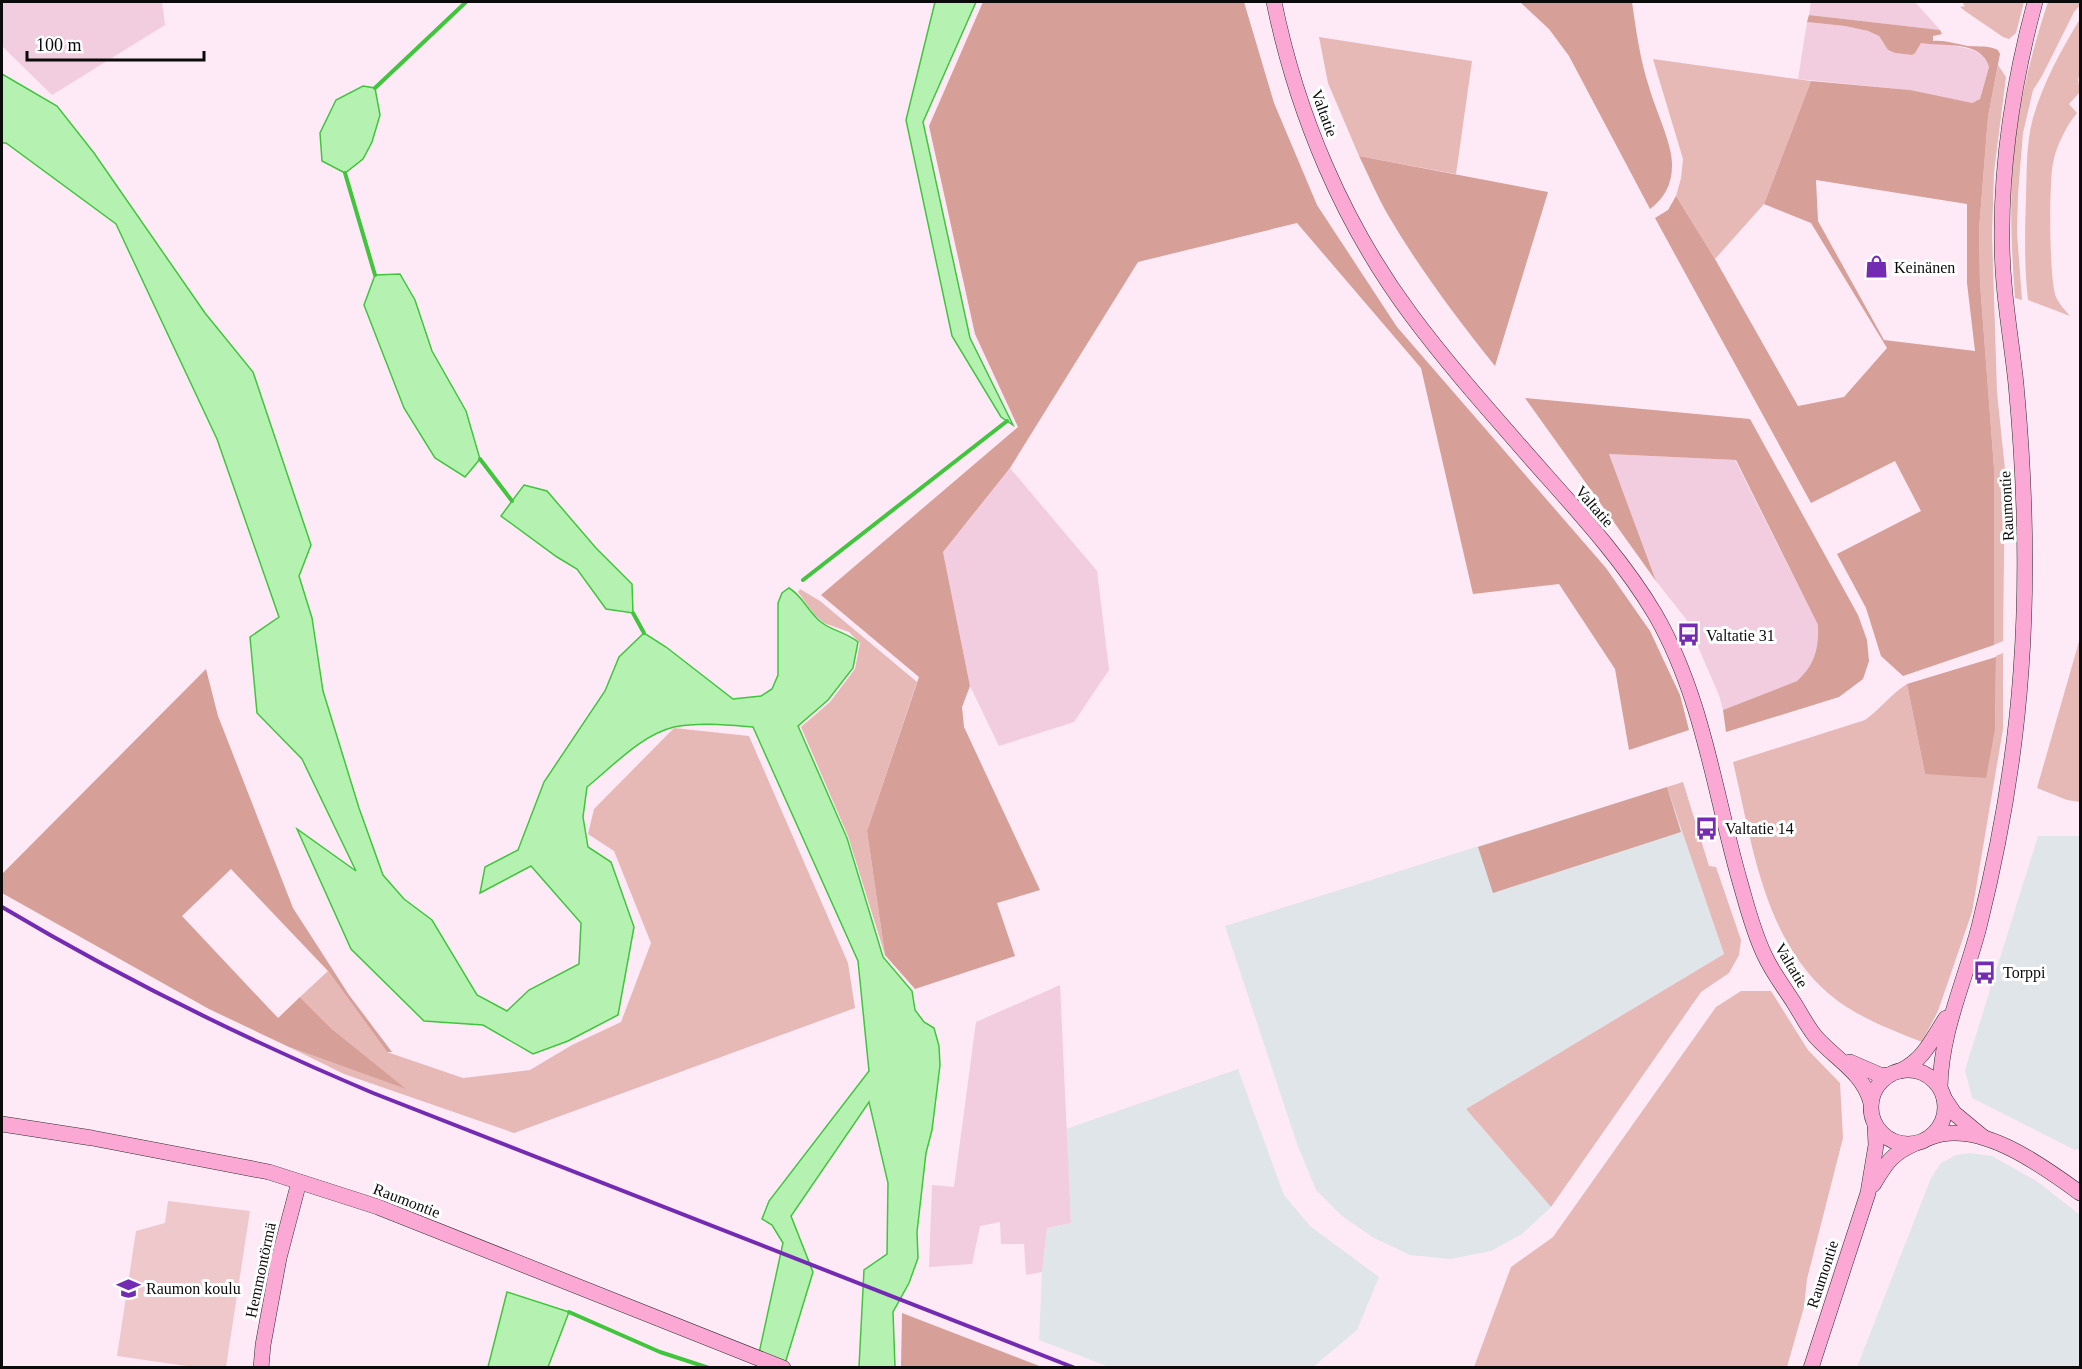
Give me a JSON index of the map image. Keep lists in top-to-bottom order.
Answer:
{
  "streets": {
    "main road": ["Valtatie", "Raumontie", "Hemmontörmä"]
  },
  "crossings": [
    ["Valtatie", "Raumontie"],
    ["Raumontie", "Hemmontörmä"]
  ],
  "places": {
    "shop": ["Keinänen"],
    "bus stop": ["Valtatie 31", "Valtatie 14", "Torppi"],
    "school or university": ["Raumon koulu"]
  },
  "scale_bar": "100 m"
}
